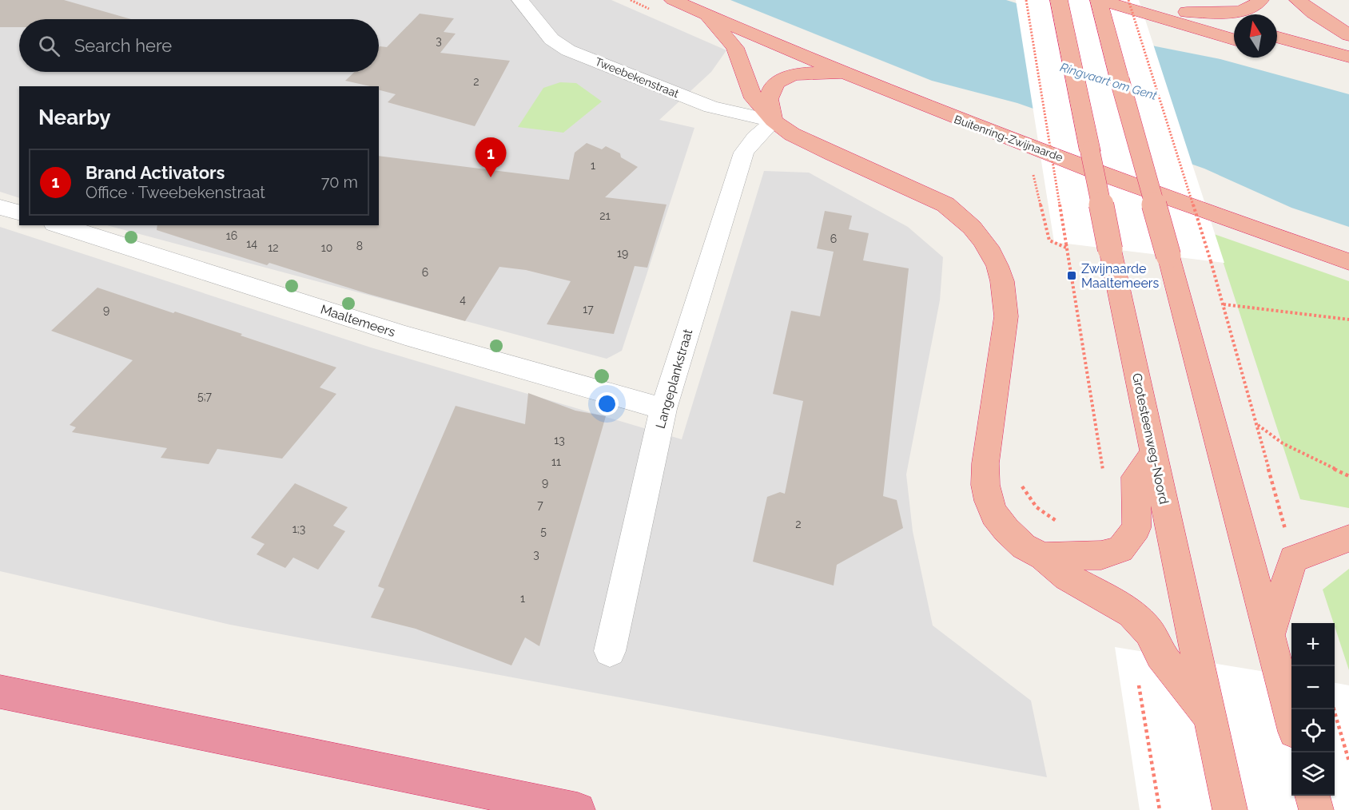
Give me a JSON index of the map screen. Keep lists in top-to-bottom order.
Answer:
{
  "streets": {
    "highway": ["Buitenring-Zwijnaarde", "Grotesteenweg-Noord"],
    "street": ["Tweebekenstraat", "Maaltemeers", "Langeplankstraat"]
  },
  "crossings": [
    ["Tweebekenstraat", "Langeplankstraat"],
    ["Maaltemeers", "Langeplankstraat"]
  ],
  "water": ["Ringvaart om Gent"],
  "places": {
    "transit": ["Zwijnaarde Maaltemeers"]
  },
  "house_numbers": [
    "3",
    "2",
    "1",
    "21",
    "16",
    "6",
    "14",
    "8",
    "12",
    "10",
    "19",
    "6",
    "4",
    "17",
    "9",
    "5;7",
    "13",
    "11",
    "9",
    "7",
    "2",
    "1;3",
    "5",
    "3",
    "1"
  ],
  "north": "top",
  "page": {
    "search": "Search here",
    "heading": "Nearby",
    "pins": "1",
    "list": [
      {
        "mark": "1",
        "name": "Brand Activators",
        "note": "Office · Tweebekenstraat",
        "value": "70 m"
      }
    ],
    "map_buttons": ["+", "−"]
  }
}
